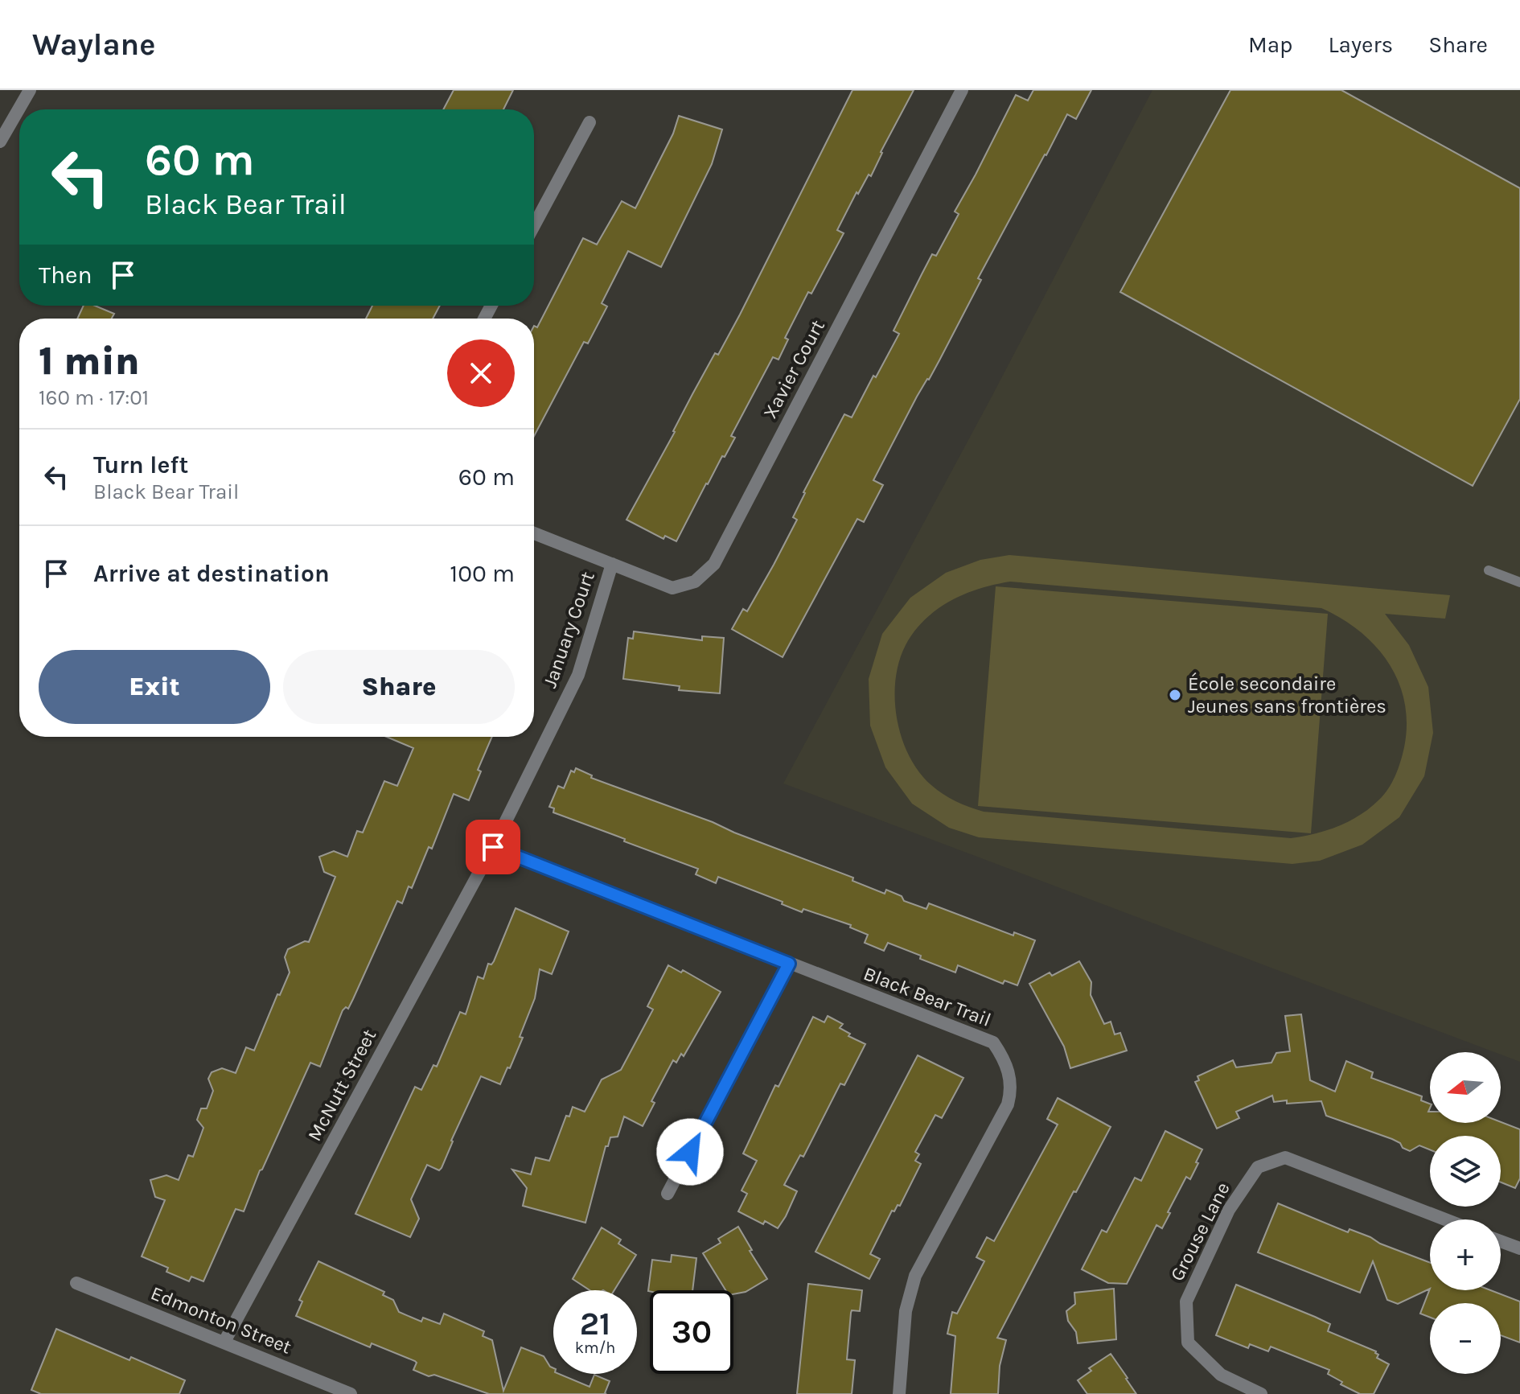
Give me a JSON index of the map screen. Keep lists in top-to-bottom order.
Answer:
{
  "streets": {
    "street": [
      "Xavier Court",
      "January Court",
      "Black Bear Trail",
      "McNutt Street",
      "Grouse Lane",
      "Edmonton Street"
    ]
  },
  "crossings": [
    ["Xavier Court", "January Court"],
    ["January Court", "Black Bear Trail"],
    ["January Court", "McNutt Street"],
    ["Black Bear Trail", "McNutt Street"],
    ["McNutt Street", "Edmonton Street"]
  ],
  "places": ["École secondaire Jeunes sans frontières"],
  "north": "left",
  "page": {
    "header": "Waylane",
    "nav": ["Map", "Layers", "Share"],
    "turn": ["60 m", "Black Bear Trail"],
    "then": "Then",
    "heading": ["1 min", "160 m · 17:01"],
    "list": [
      {
        "name": "Turn left",
        "note": "Black Bear Trail",
        "value": "60 m"
      },
      {
        "name": "Arrive at destination",
        "value": "100 m"
      }
    ],
    "buttons": ["Exit", "Share"],
    "map_buttons": ["+", "−"],
    "speed": "21 km/h",
    "limit": "30"
  }
}
